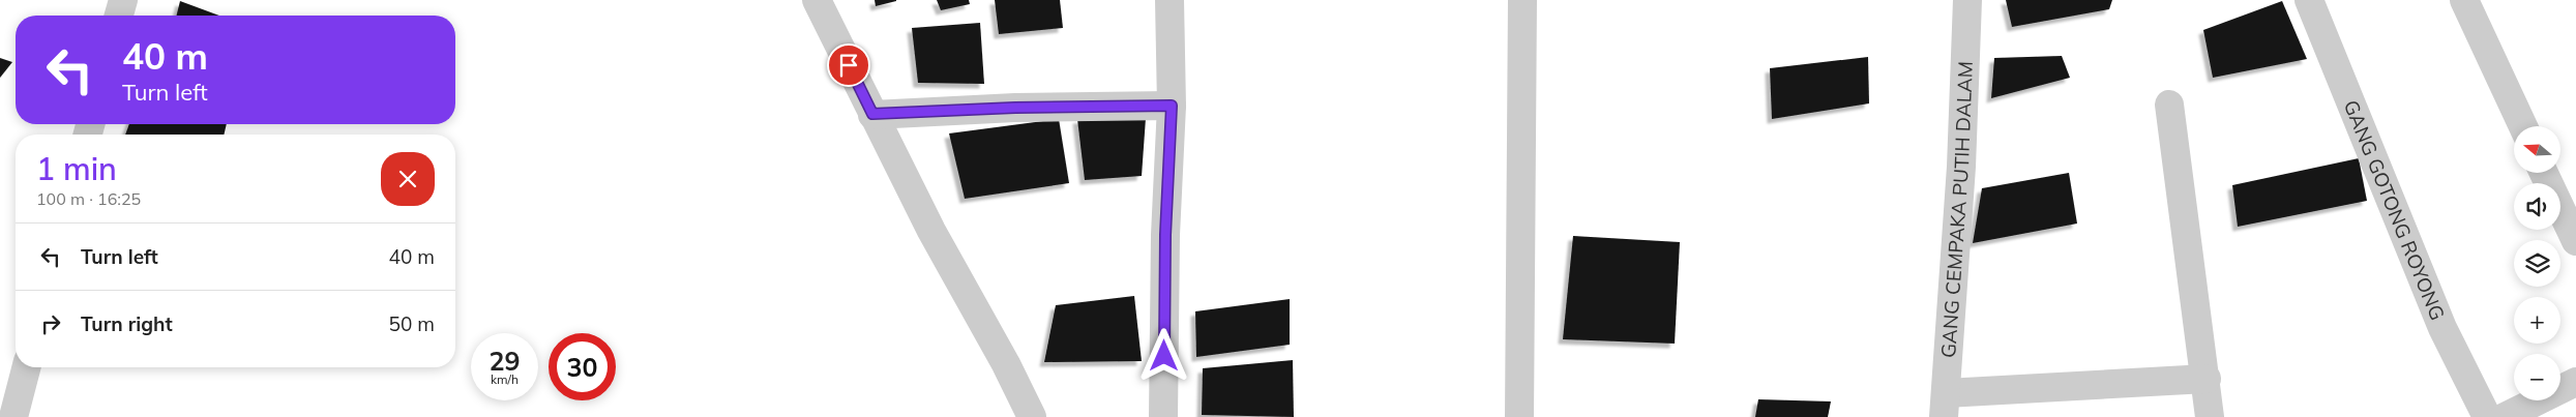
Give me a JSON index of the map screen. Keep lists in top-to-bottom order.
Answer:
{
  "streets": {
    "street": ["GANG CEMPAKA PUTIH DALAM", "GANG GOTONG ROYONG"]
  },
  "north": "left",
  "page": {
    "turn": ["40 m", "Turn left"],
    "map_buttons": ["+", "−"],
    "heading": ["1 min", "100 m · 16:25"],
    "list": [
      {
        "name": "Turn left",
        "value": "40 m"
      },
      {
        "name": "Turn right",
        "value": "50 m"
      }
    ],
    "speed": "29 km/h",
    "limit": "30"
  }
}
